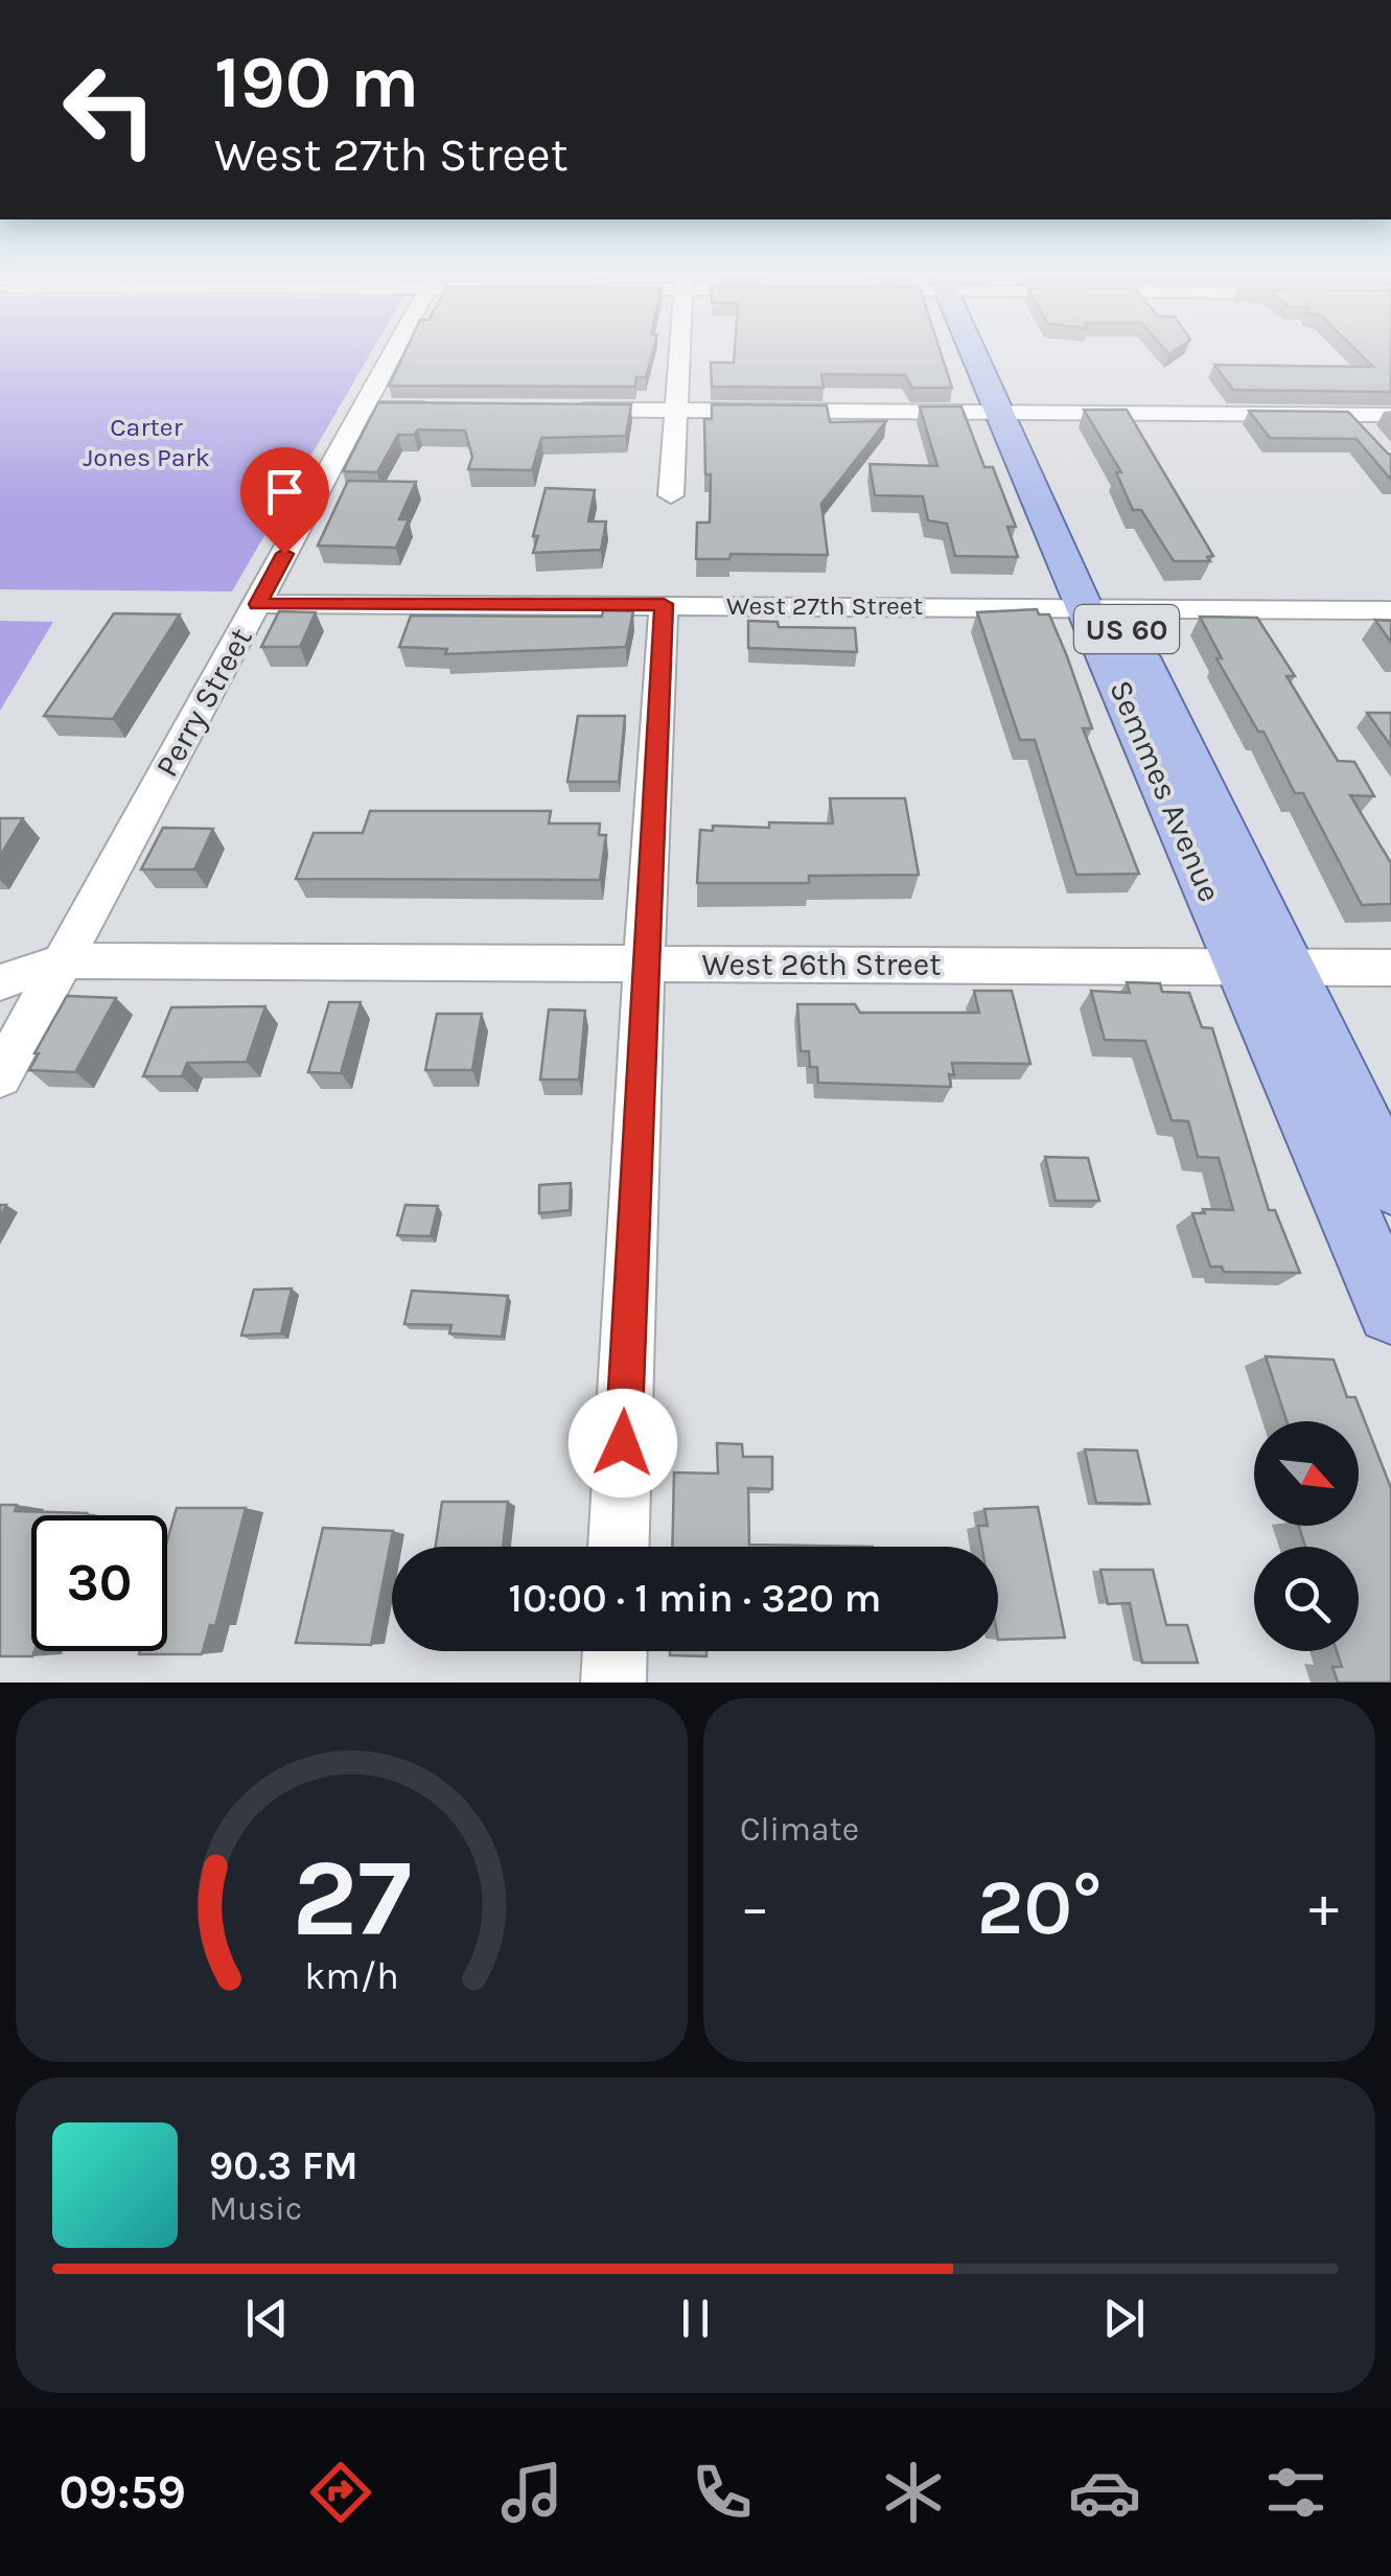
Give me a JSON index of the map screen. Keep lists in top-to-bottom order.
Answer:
{
  "streets": {
    "main road": ["US 60", "Semmes Avenue"],
    "street": ["West 27th Street", "Perry Street", "West 26th Street"]
  },
  "crossings": [
    ["West 27th Street", "Perry Street"],
    ["West 27th Street", "Semmes Avenue"],
    ["Perry Street", "West 26th Street"],
    ["Semmes Avenue", "West 26th Street"]
  ],
  "parks": ["Carter Jones Park"],
  "north": "bottom right",
  "page": {
    "turn": ["190 m", "West 27th Street"],
    "limit": "30",
    "trip": "10:00 · 1 min · 320 m",
    "tile": "Climate",
    "heat": ["−", "20°", "+"],
    "song": ["90.3 FM", "Music"],
    "tabs": "09:59",
    "gauge": ["27", "km/h"]
  }
}
